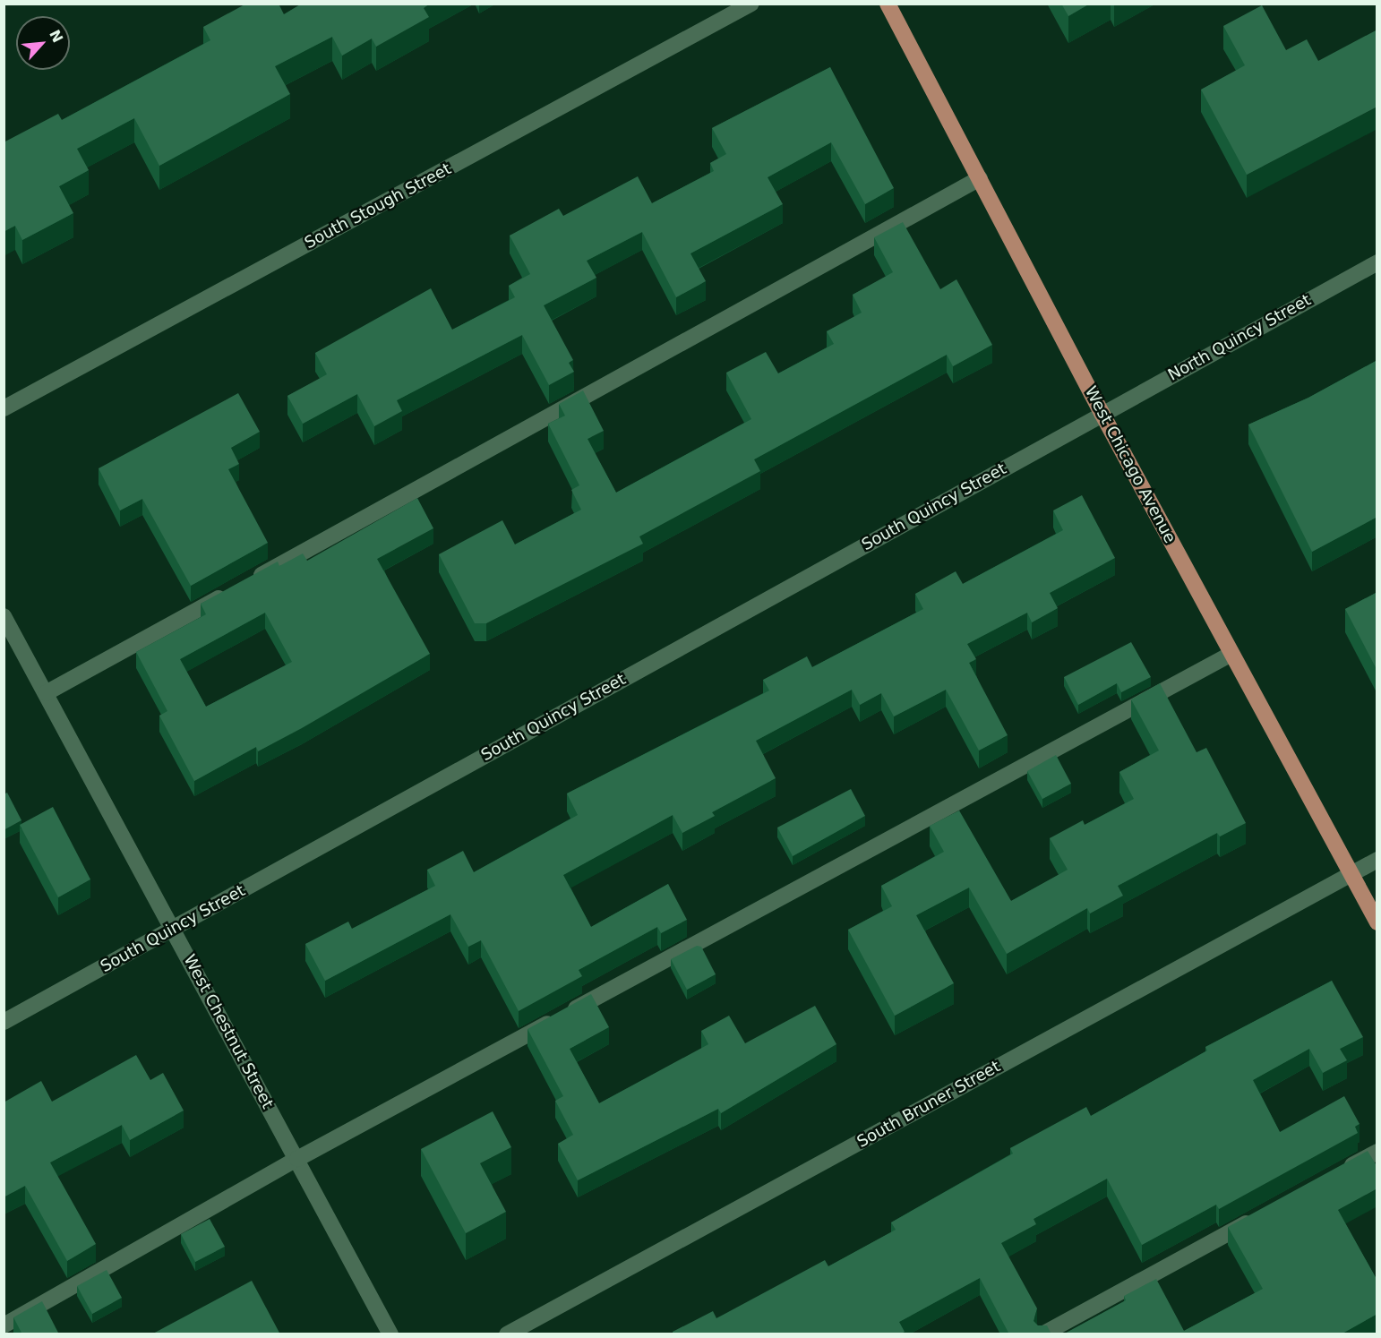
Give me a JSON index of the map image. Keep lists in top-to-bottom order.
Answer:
{
  "streets": {
    "main road": ["West Chicago Avenue"],
    "street": [
      "South Stough Street",
      "North Quincy Street",
      "South Quincy Street",
      "West Chestnut Street",
      "South Bruner Street"
    ]
  },
  "crossings": [
    ["North Quincy Street", "West Chicago Avenue"],
    ["North Quincy Street", "South Quincy Street"],
    ["West Chicago Avenue", "South Quincy Street"],
    ["West Chicago Avenue", "South Bruner Street"],
    ["South Quincy Street", "West Chestnut Street"]
  ],
  "north": "top right"
}
